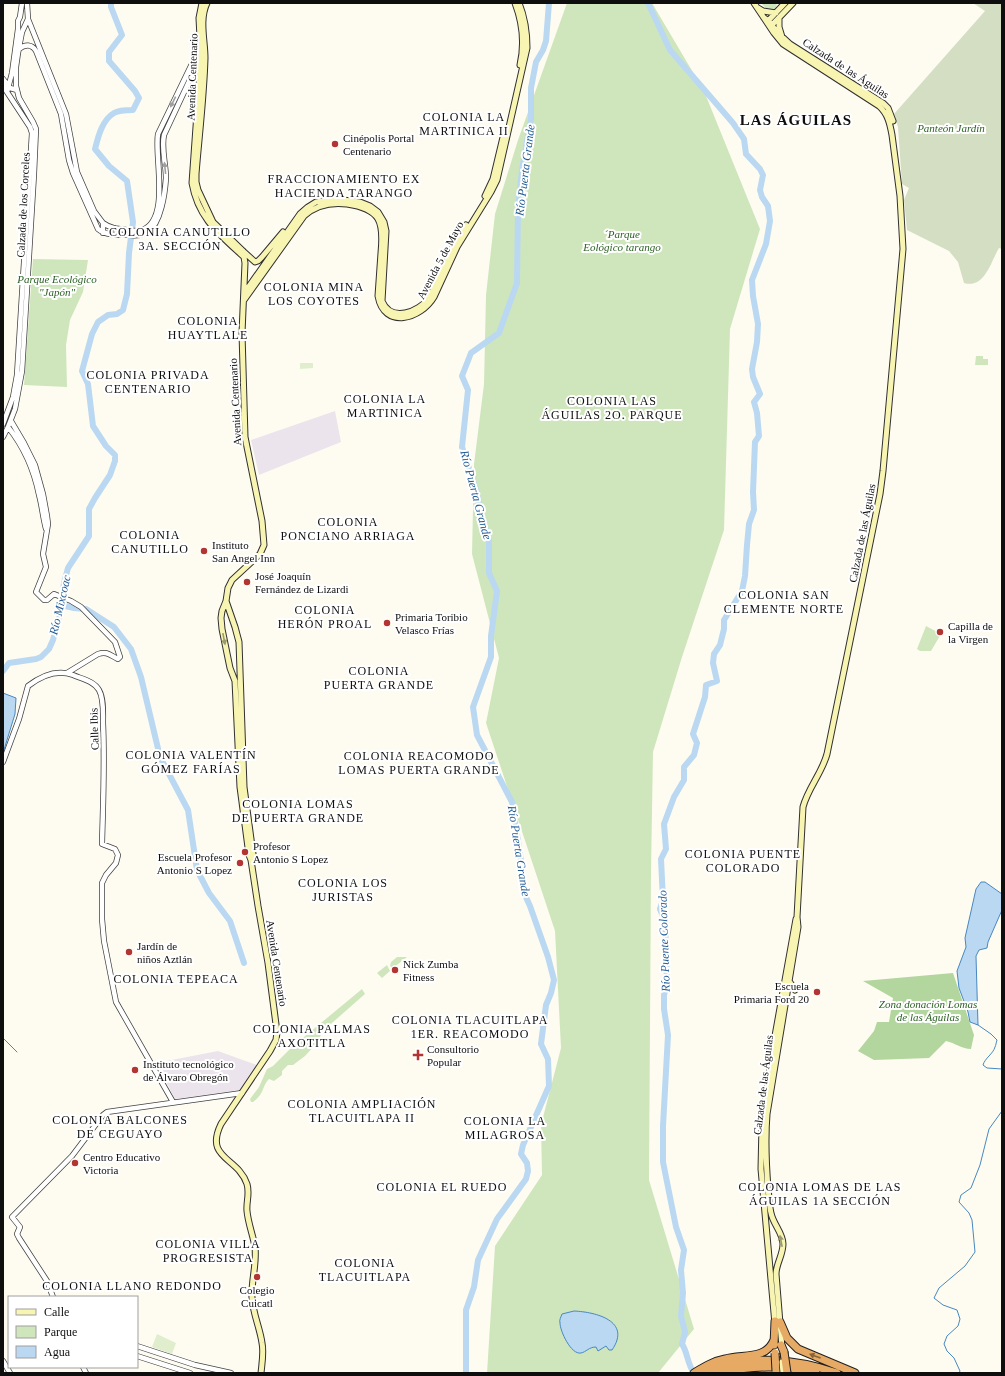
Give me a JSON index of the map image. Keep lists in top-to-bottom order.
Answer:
{
  "streets": {
    "main road": ["Calzada de las Águilas", "Avenida Centenario", "Avenida 5 de Mayo"],
    "street": ["Calzada de los Corceles", "Calle Ibis"]
  },
  "crossings": [
    ["Avenida Centenario", "Avenida 5 de Mayo"]
  ],
  "districts": [
    "COLONIA LA MARTINICA II",
    "LAS ÁGUILAS",
    "FRACCIONAMIENTO EX HACIENDA TARANGO",
    "COLONIA CANUTILLO 3A. SECCIÓN",
    "COLONIA MINA LOS COYOTES",
    "COLONIA HUAYTLALE",
    "COLONIA PRIVADA CENTENARIO",
    "COLONIA LA MARTINICA",
    "COLONIA LAS ÁGUILAS 2O. PARQUE",
    "COLONIA PONCIANO ARRIAGA",
    "COLONIA CANUTILLO",
    "COLONIA SAN CLEMENTE NORTE",
    "COLONIA HERÓN PROAL",
    "COLONIA PUERTA GRANDE",
    "COLONIA VALENTÍN GÓMEZ FARÍAS",
    "COLONIA REACOMODO LOMAS PUERTA GRANDE",
    "COLONIA LOMAS DE PUERTA GRANDE",
    "COLONIA PUENTE COLORADO",
    "COLONIA LOS JURISTAS",
    "COLONIA TEPEACA",
    "COLONIA TLACUITLAPA 1ER. REACOMODO",
    "COLONIA PALMAS AXOTITLA",
    "COLONIA AMPLIACIÓN TLACUITLAPA II",
    "COLONIA BALCONES DE CEGUAYO",
    "COLONIA LA MILAGROSA",
    "COLONIA EL RUEDO",
    "COLONIA LOMAS DE LAS ÁGUILAS 1A SECCIÓN",
    "COLONIA VILLA PROGRESISTA",
    "COLONIA TLACUITLAPA",
    "COLONIA LLANO REDONDO"
  ],
  "water": ["Río Puerta Grande", "Río Mixcoac", "Río Puente Colorado"],
  "parks": [
    "Panteón Jardín",
    "´Parque Eológico tarango",
    "Parque Ecológico \"Japón\"",
    "Zona donación Lomas de las Águilas"
  ],
  "places": {
    "other": [
      "Cinépolis Portal Centenario",
      "Instituto San Angel Inn",
      "José Joaquín Fernández de Lizardi",
      "Primaria Toribio Velasco Frías",
      "Capilla de la Virgen",
      "Profesor Antonio S Lopez",
      "Escuela Profesor Antonio S Lopez",
      "Jardín de niños Aztlán",
      "Nick Zumba Fitness",
      "Escuela Primaria Ford 20",
      "Instituto tecnológico de Álvaro Obregón",
      "Centro Educativo Victoria",
      "Colegio Cuicatl"
    ],
    "health": ["Consultorio Popular"]
  },
  "legend": ["Calle", "Parque", "Agua"]
}
